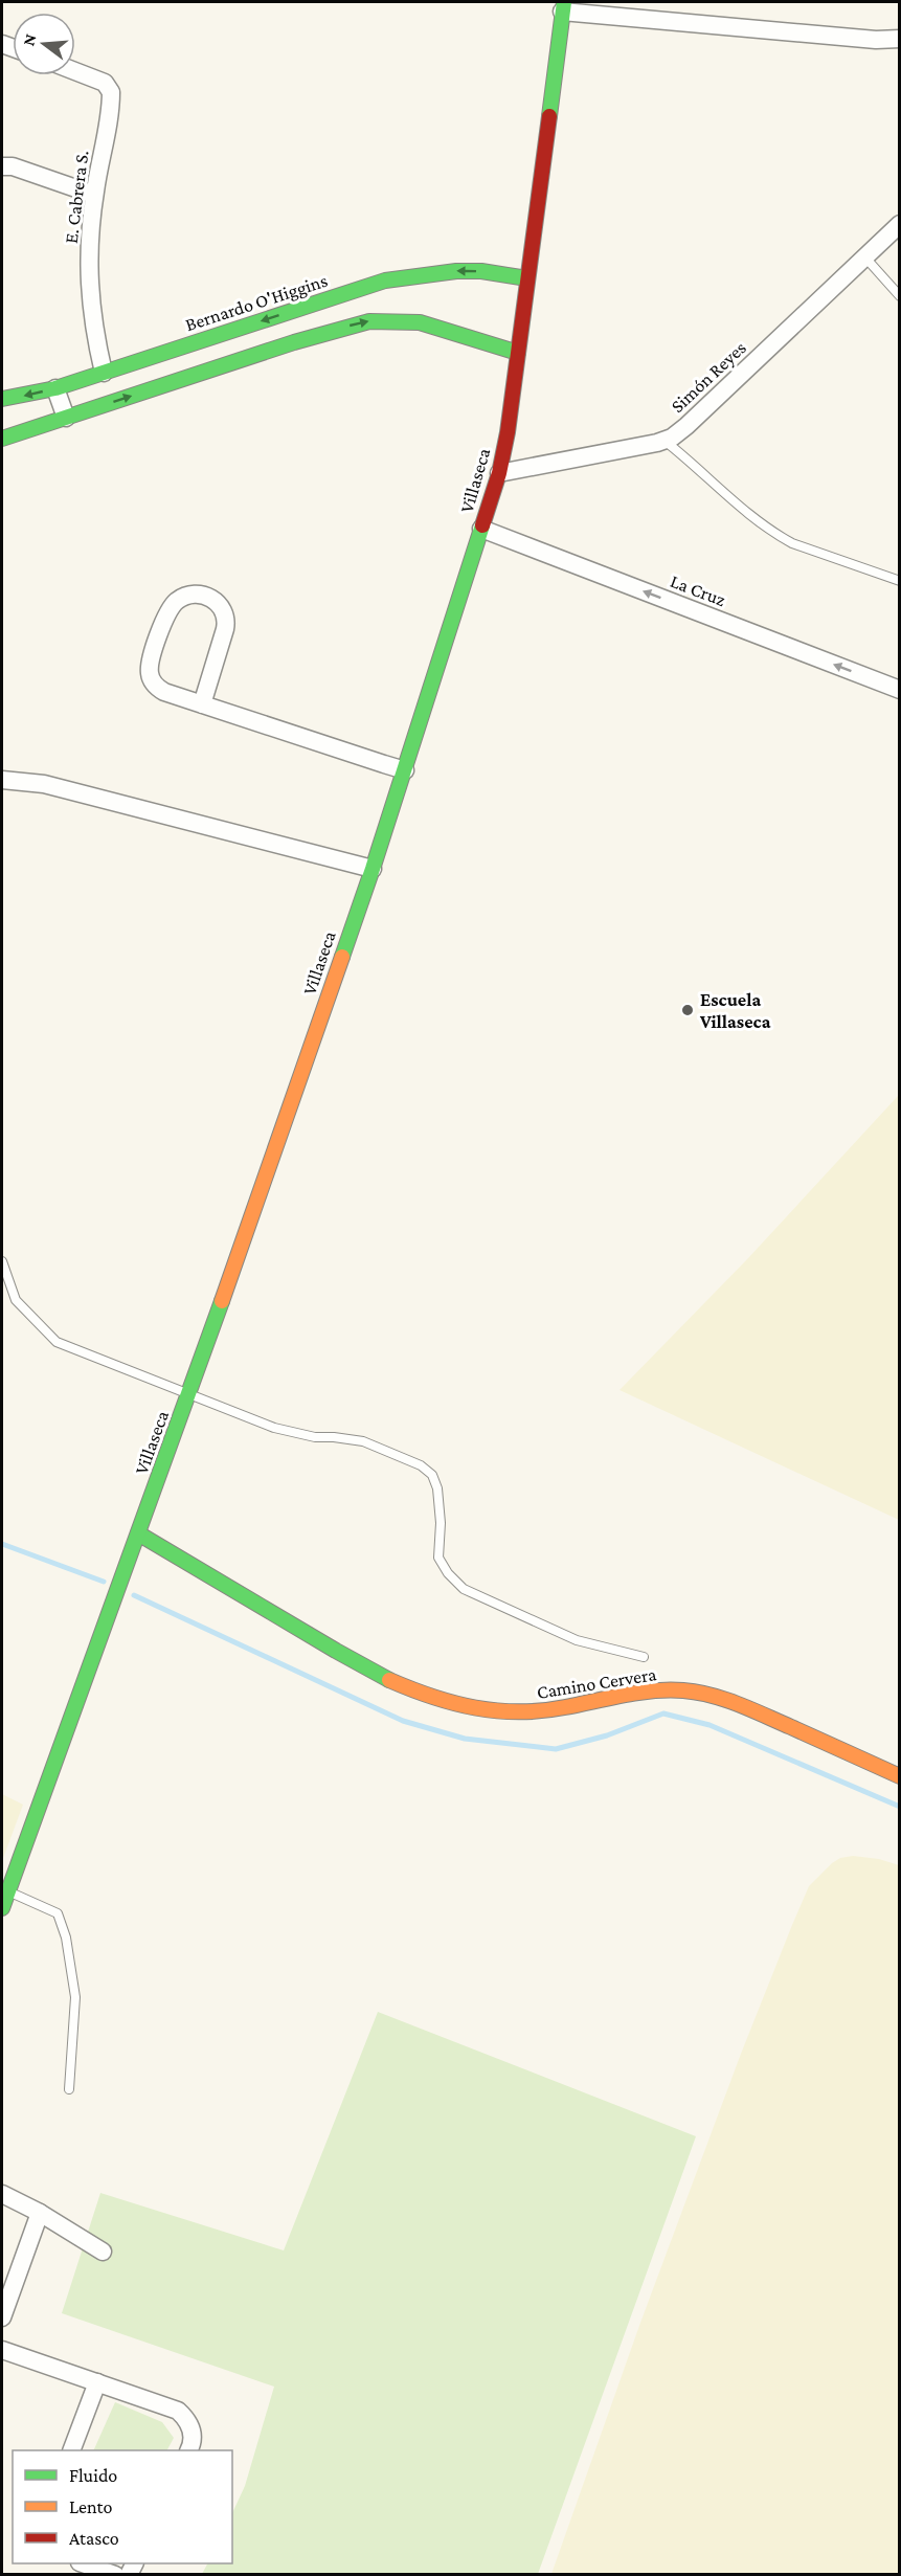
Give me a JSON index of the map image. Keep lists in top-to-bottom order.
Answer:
{
  "streets": {
    "main road": ["Bernardo O'Higgins", "Villaseca", "Camino Cervera"],
    "street": ["E. Cabrera S.", "Simón Reyes", "La Cruz"]
  },
  "crossings": [
    ["E. Cabrera S.", "Bernardo O'Higgins"],
    ["Bernardo O'Higgins", "Villaseca"],
    ["Simón Reyes", "Villaseca"],
    ["Villaseca", "La Cruz"],
    ["Villaseca", "Camino Cervera"]
  ],
  "one_way": ["La Cruz"],
  "places": ["Escuela Villaseca"],
  "legend": ["Fluido", "Lento", "Atasco"],
  "north": "left"
}
